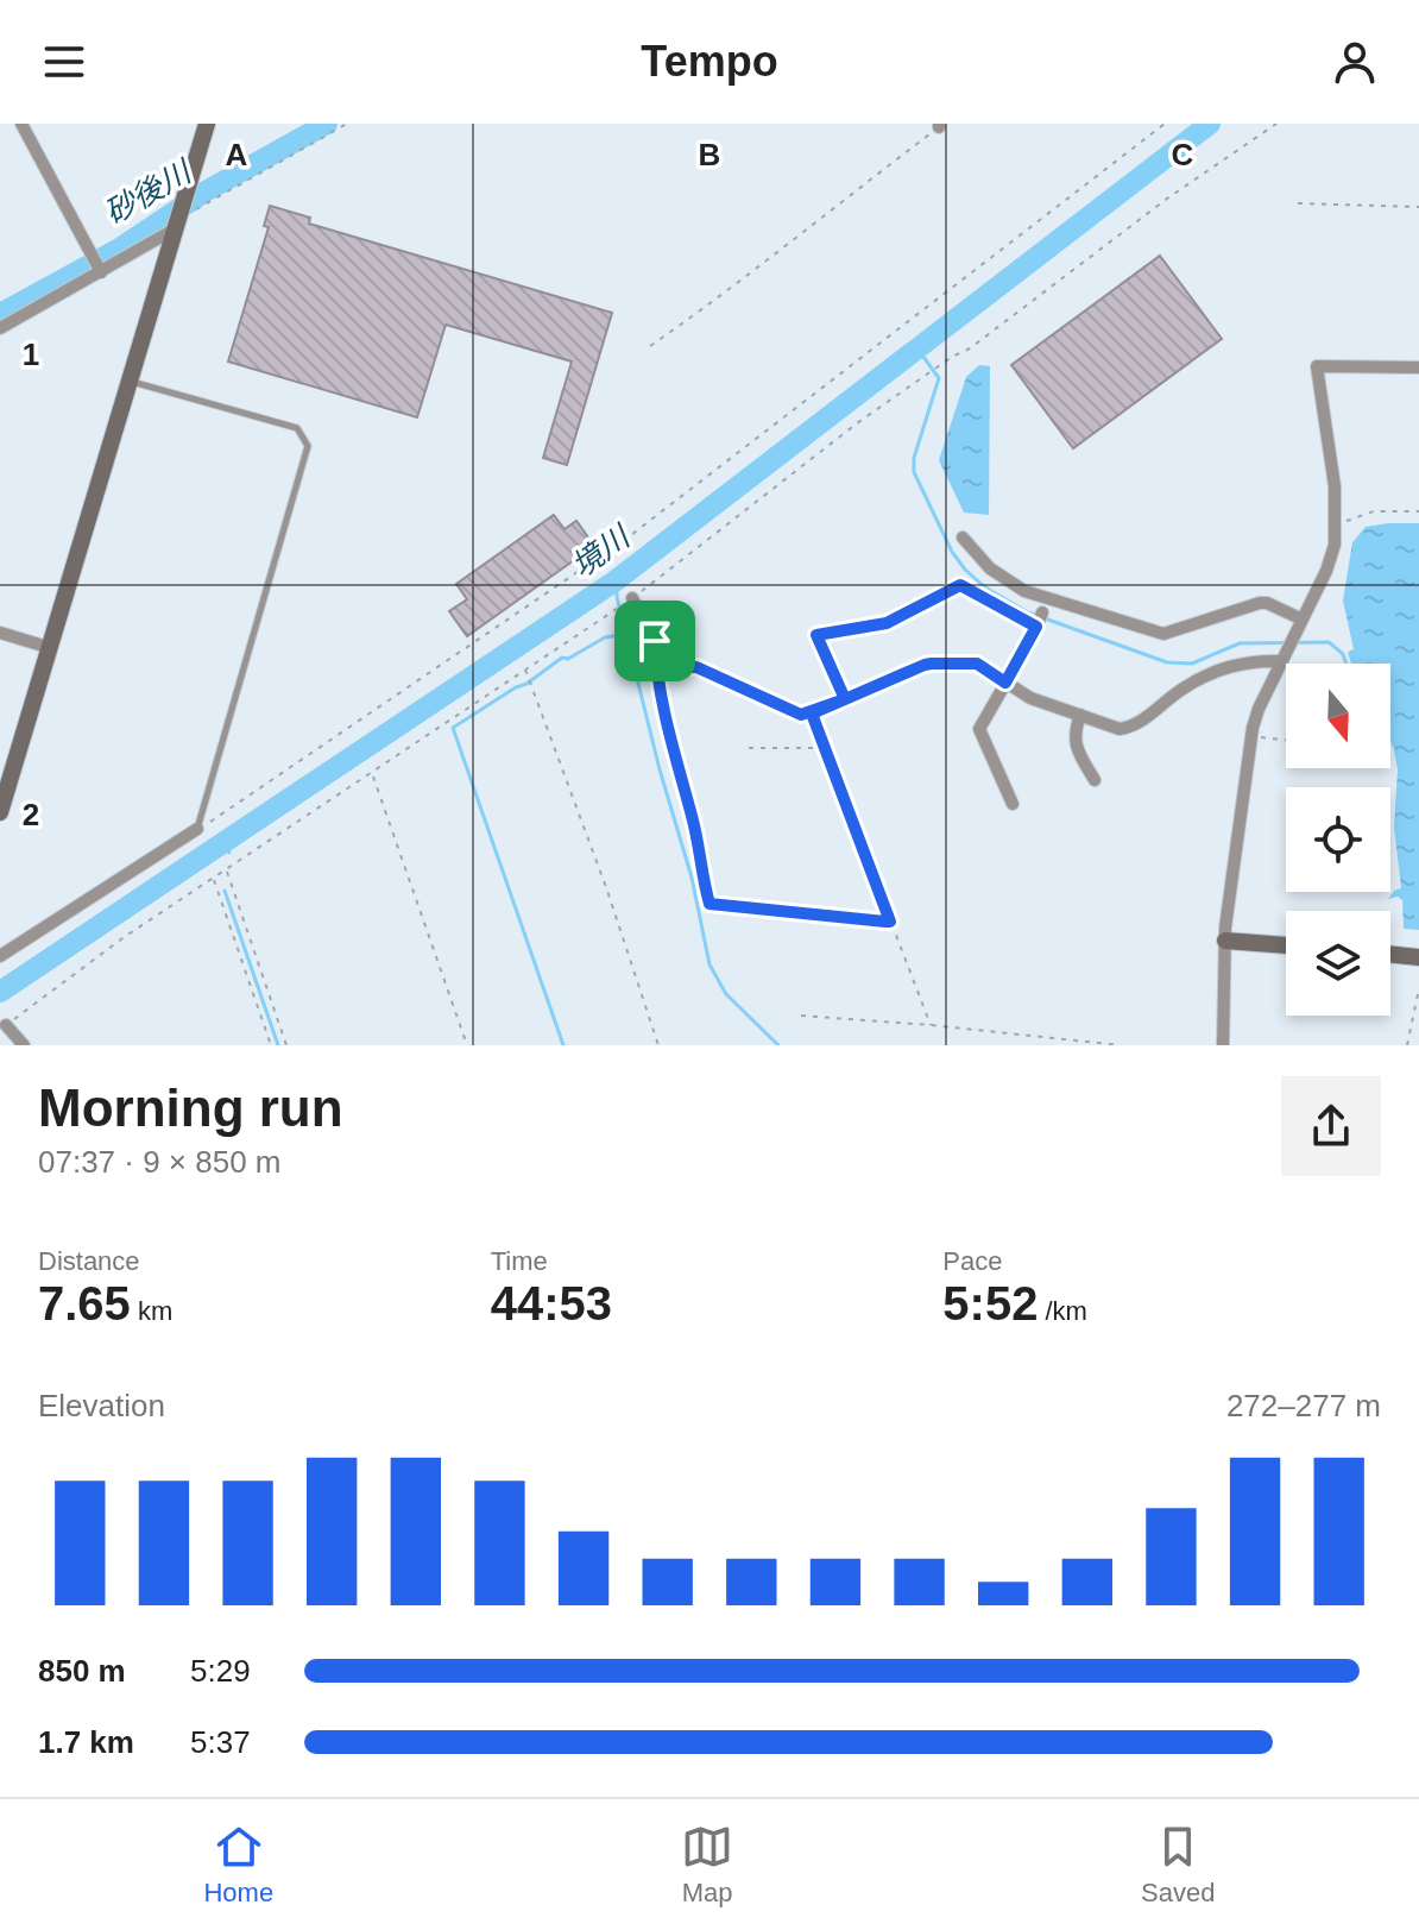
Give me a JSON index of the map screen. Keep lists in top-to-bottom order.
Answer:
{
  "water": ["砂後川", "境川"],
  "north": "bottom",
  "page": {
    "header": "Tempo",
    "heading": ["Morning run", "07:37 · 9 × 850 m"],
    "stats": [
      ["Distance", "7.65 km"],
      ["Time", "44:53"],
      ["Pace", "5:52 /km"]
    ],
    "chart": ["Elevation", "272–277 m"],
    "list": [
      {
        "name": "850 m",
        "note": "5:29"
      },
      {
        "name": "1.7 km",
        "note": "5:37"
      }
    ],
    "tabs": ["Home", "Map", "Saved"]
  },
  "grid": {
    "columns": ["A", "B", "C"],
    "rows": ["1", "2"]
  }
}
